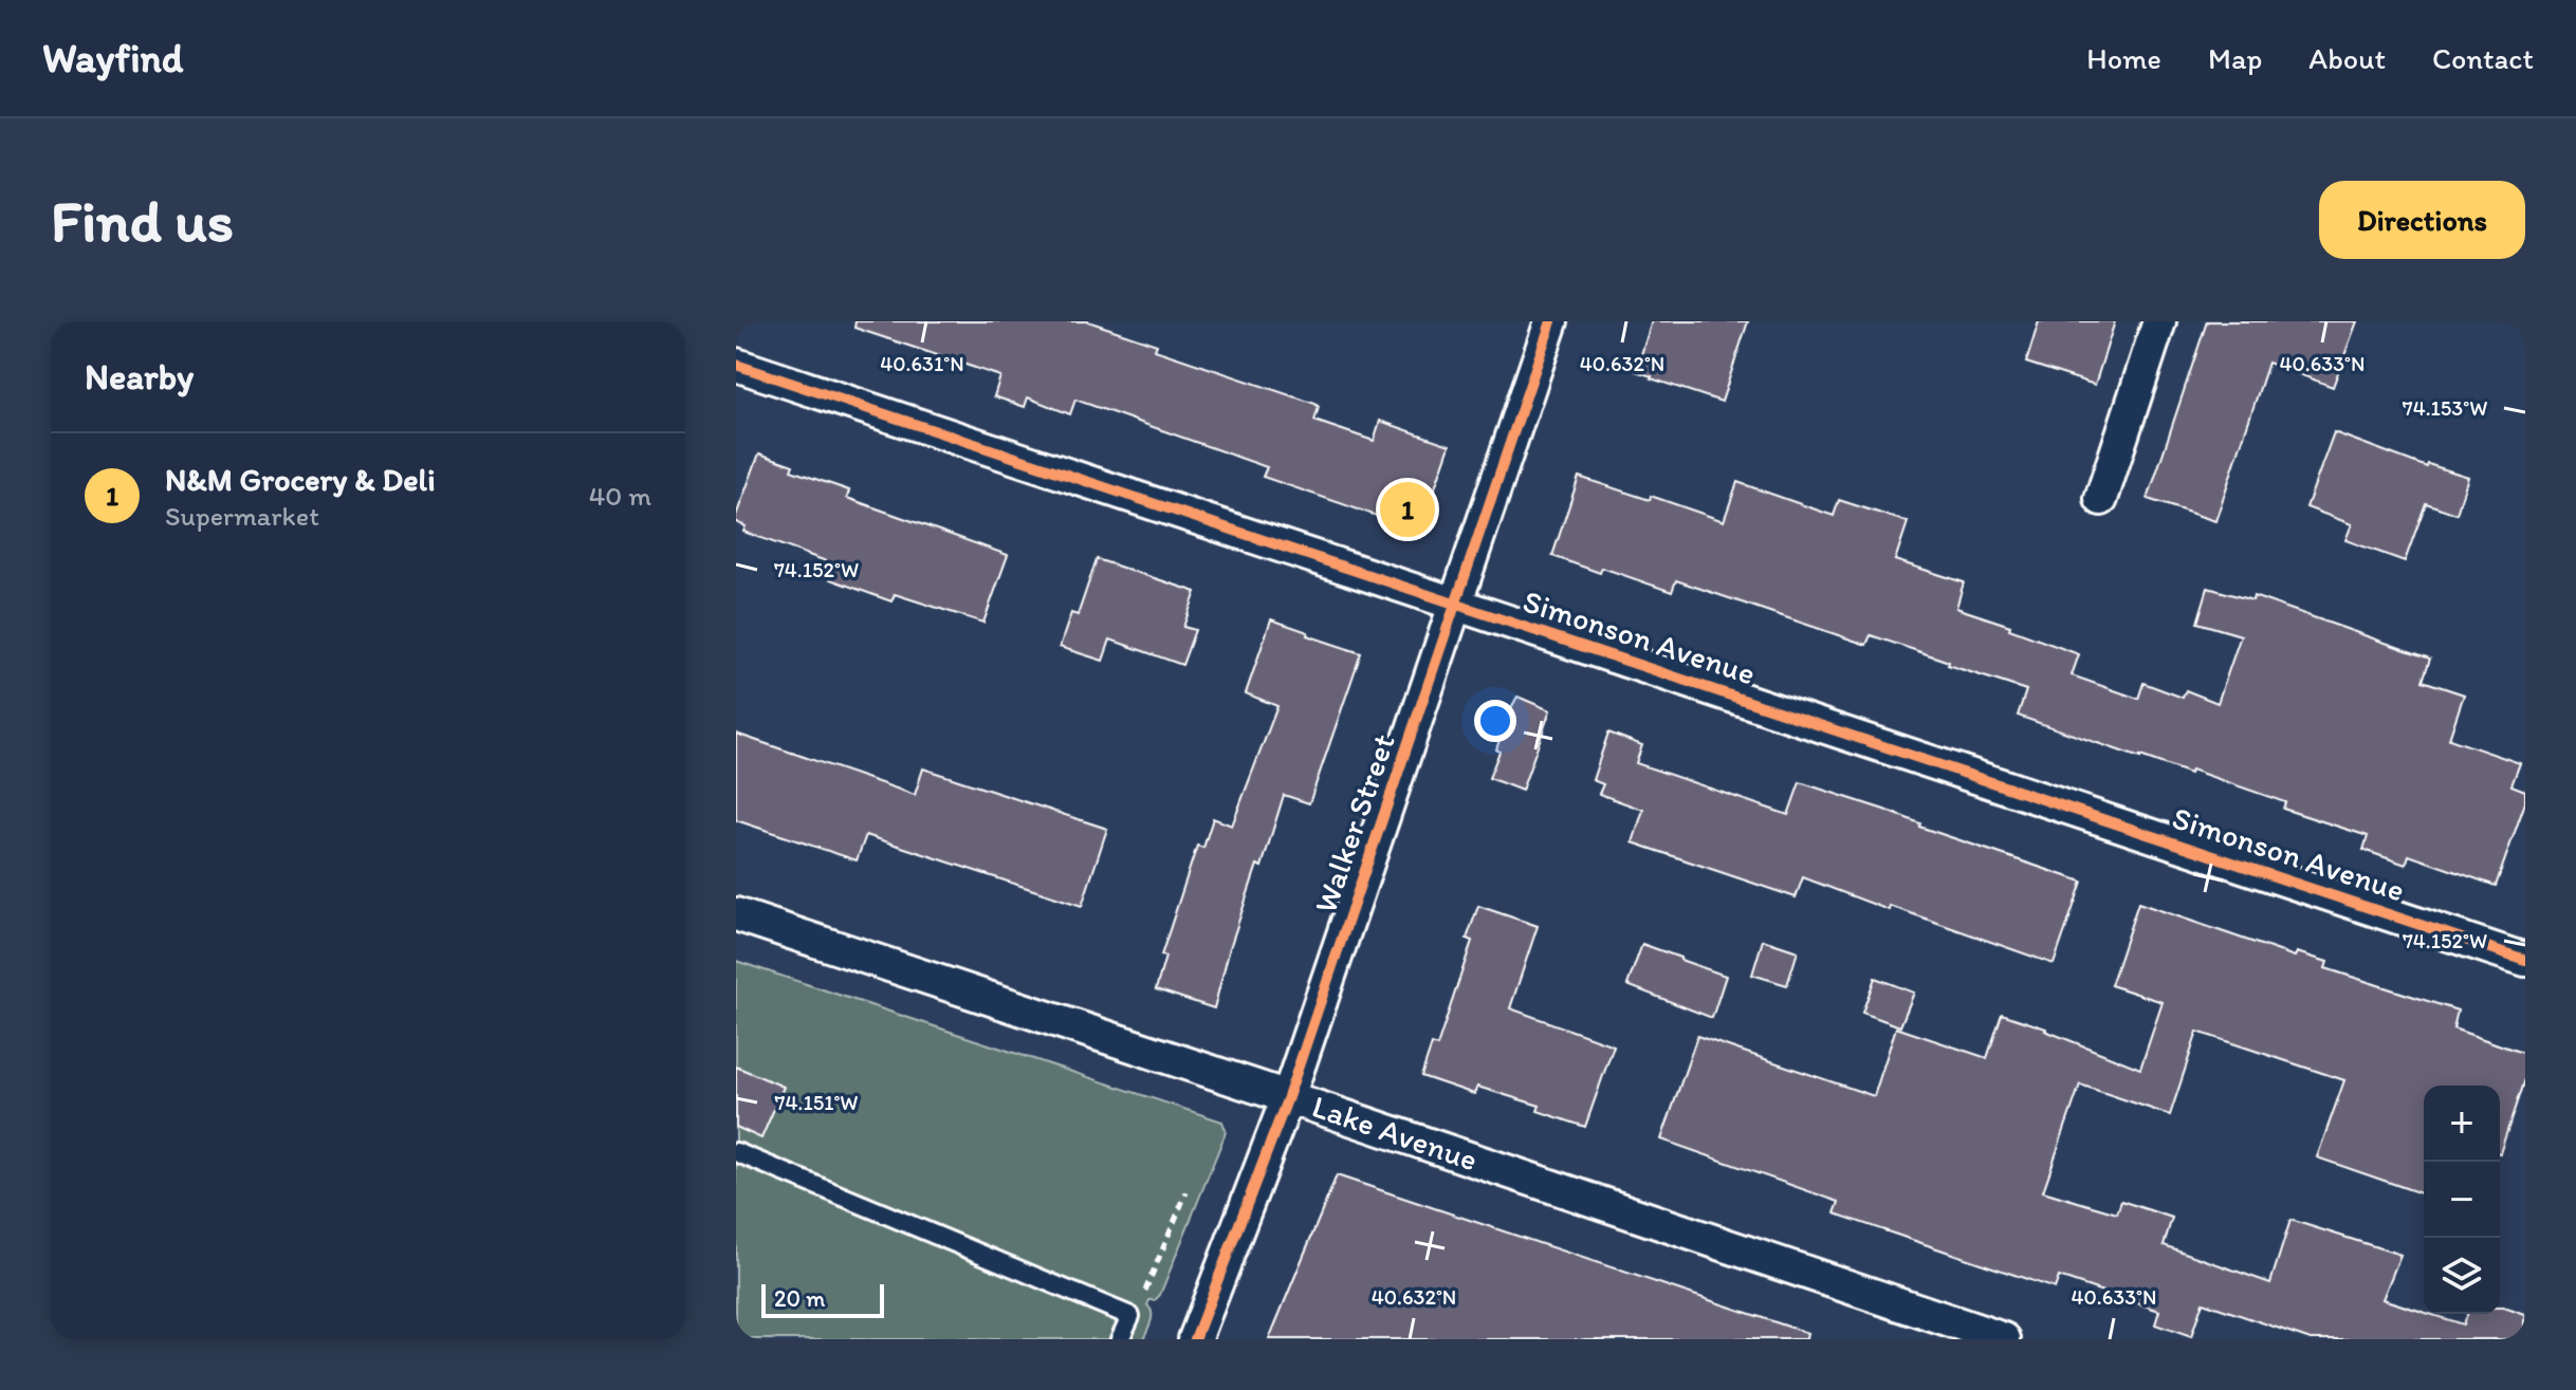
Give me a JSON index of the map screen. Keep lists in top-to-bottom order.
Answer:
{
  "streets": {
    "street": ["Simonson Avenue", "Walker Street", "Lake Avenue"]
  },
  "crossings": [
    ["Simonson Avenue", "Walker Street"],
    ["Walker Street", "Lake Avenue"]
  ],
  "scale_bar": "20 m",
  "page": {
    "header": "Wayfind",
    "nav": [
      "Home",
      "Map",
      "About",
      "Contact"
    ],
    "buttons": "Directions",
    "title": "Find us",
    "heading": "Nearby",
    "list": [
      {
        "mark": "1",
        "name": "N&M Grocery & Deli",
        "note": "Supermarket",
        "value": "40 m"
      }
    ],
    "pins": "1",
    "map_buttons": ["+", "−"],
    "scale": "20 m"
  },
  "coordinates": [
    "40.631°N",
    "40.632°N",
    "40.633°N",
    "74.153°W",
    "74.152°W",
    "74.151°W"
  ]
}
